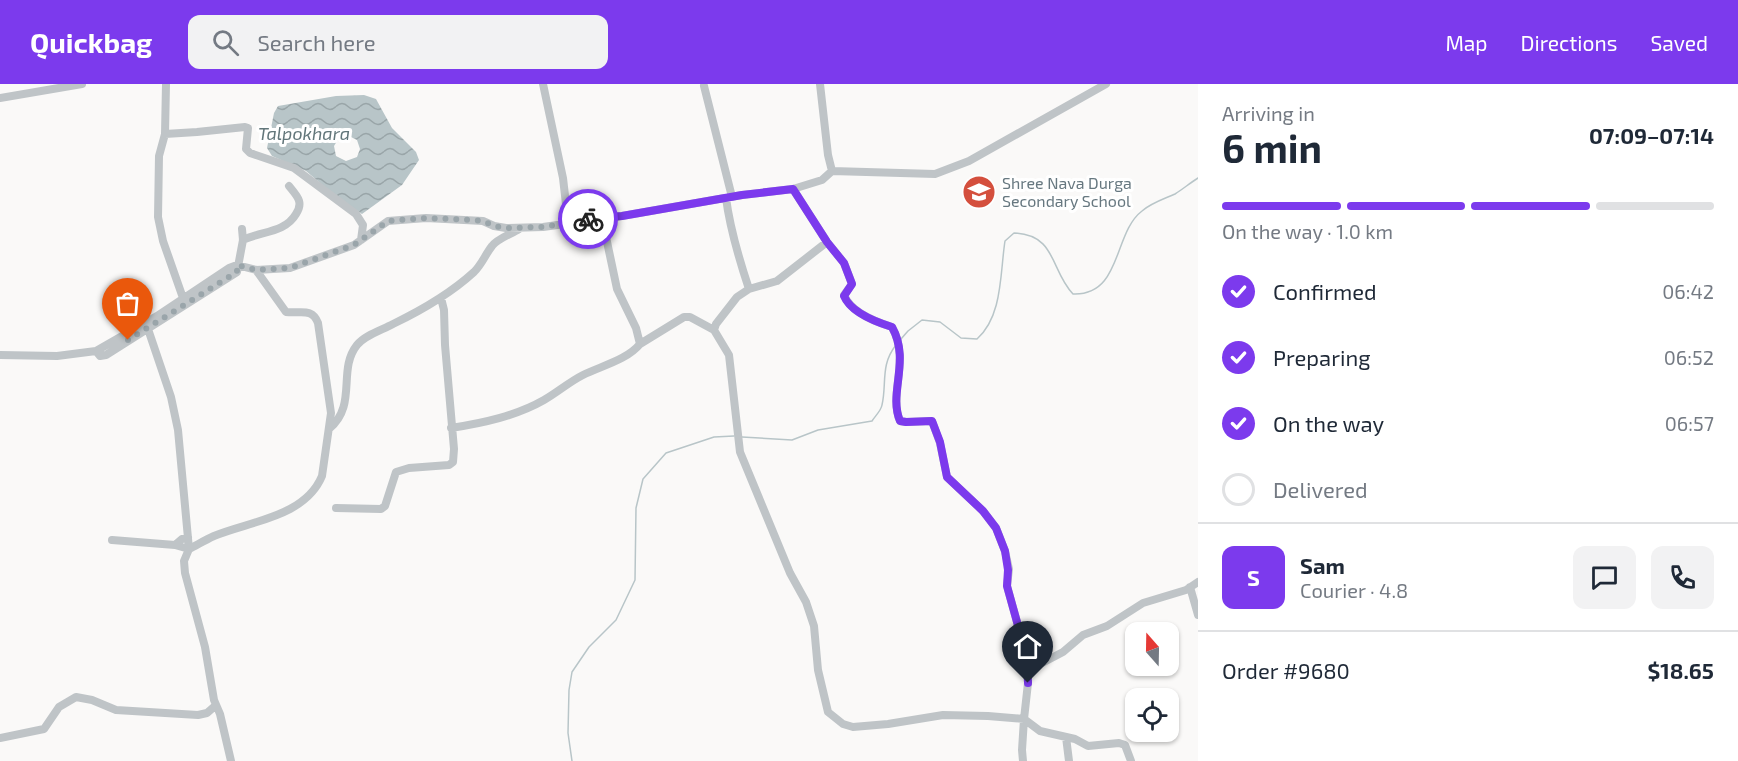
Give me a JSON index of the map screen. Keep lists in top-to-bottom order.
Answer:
{
  "water": ["Talpokhara"],
  "places": {
    "school or university": ["Shree Nava Durga Secondary School"]
  },
  "north": "top",
  "page": {
    "header": "Quickbag",
    "search": "Search here",
    "nav": ["Map", "Directions", "Saved"],
    "heading": ["6 min", "Arriving in", "07:09–07:14"],
    "panel": [
      "Sam",
      "Courier · 4.8",
      "Order #9680",
      "$18.65"
    ],
    "bar": "On the way · 1.0 km",
    "list": [
      ["Confirmed", "06:42"],
      ["Preparing", "06:52"],
      ["On the way", "06:57"],
      "Delivered"
    ],
    "round": "S"
  }
}
